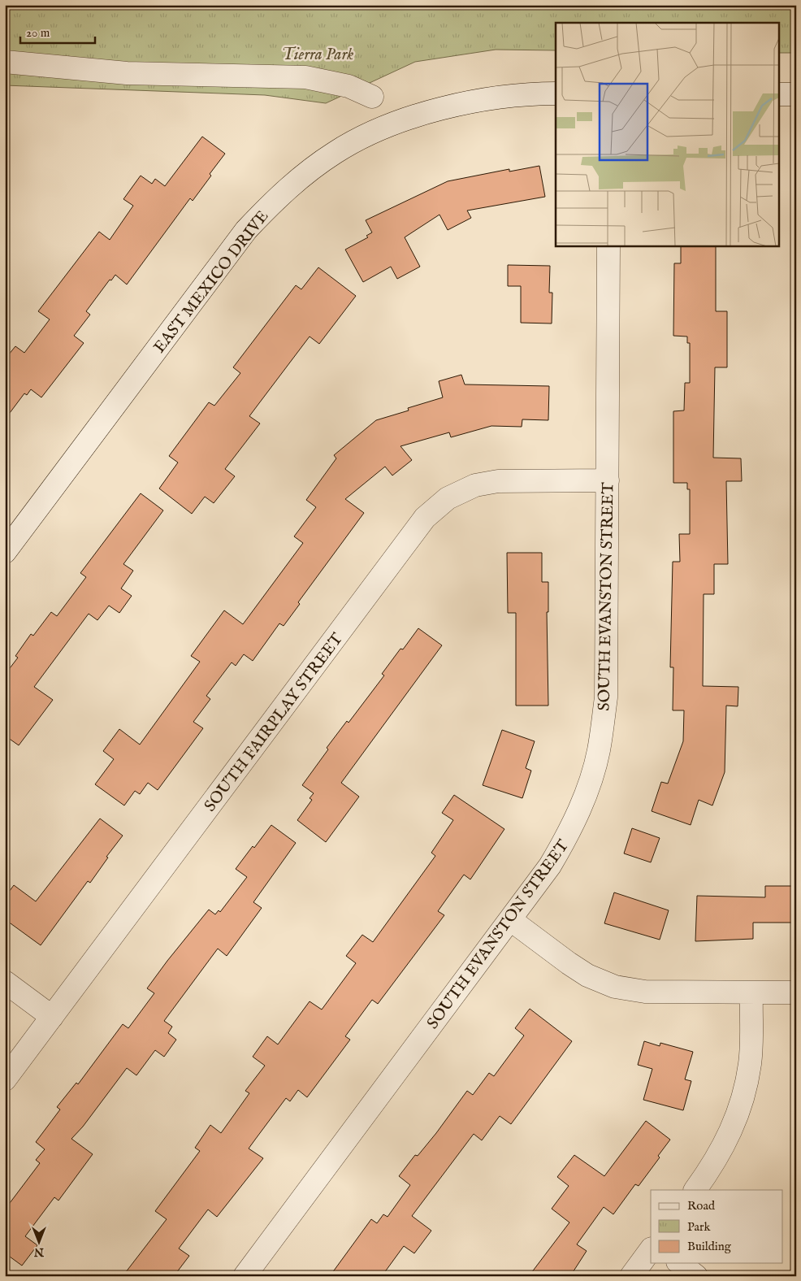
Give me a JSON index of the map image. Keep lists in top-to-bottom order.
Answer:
{
  "streets": {
    "street": ["EAST MEXICO DRIVE", "SOUTH EVANSTON STREET", "SOUTH FAIRPLAY STREET"]
  },
  "crossings": [
    ["SOUTH EVANSTON STREET", "SOUTH FAIRPLAY STREET"]
  ],
  "parks": ["Tierra Park"],
  "legend": ["Road", "Park", "Building"],
  "scale_bar": "20 m",
  "north": "bottom"
}
